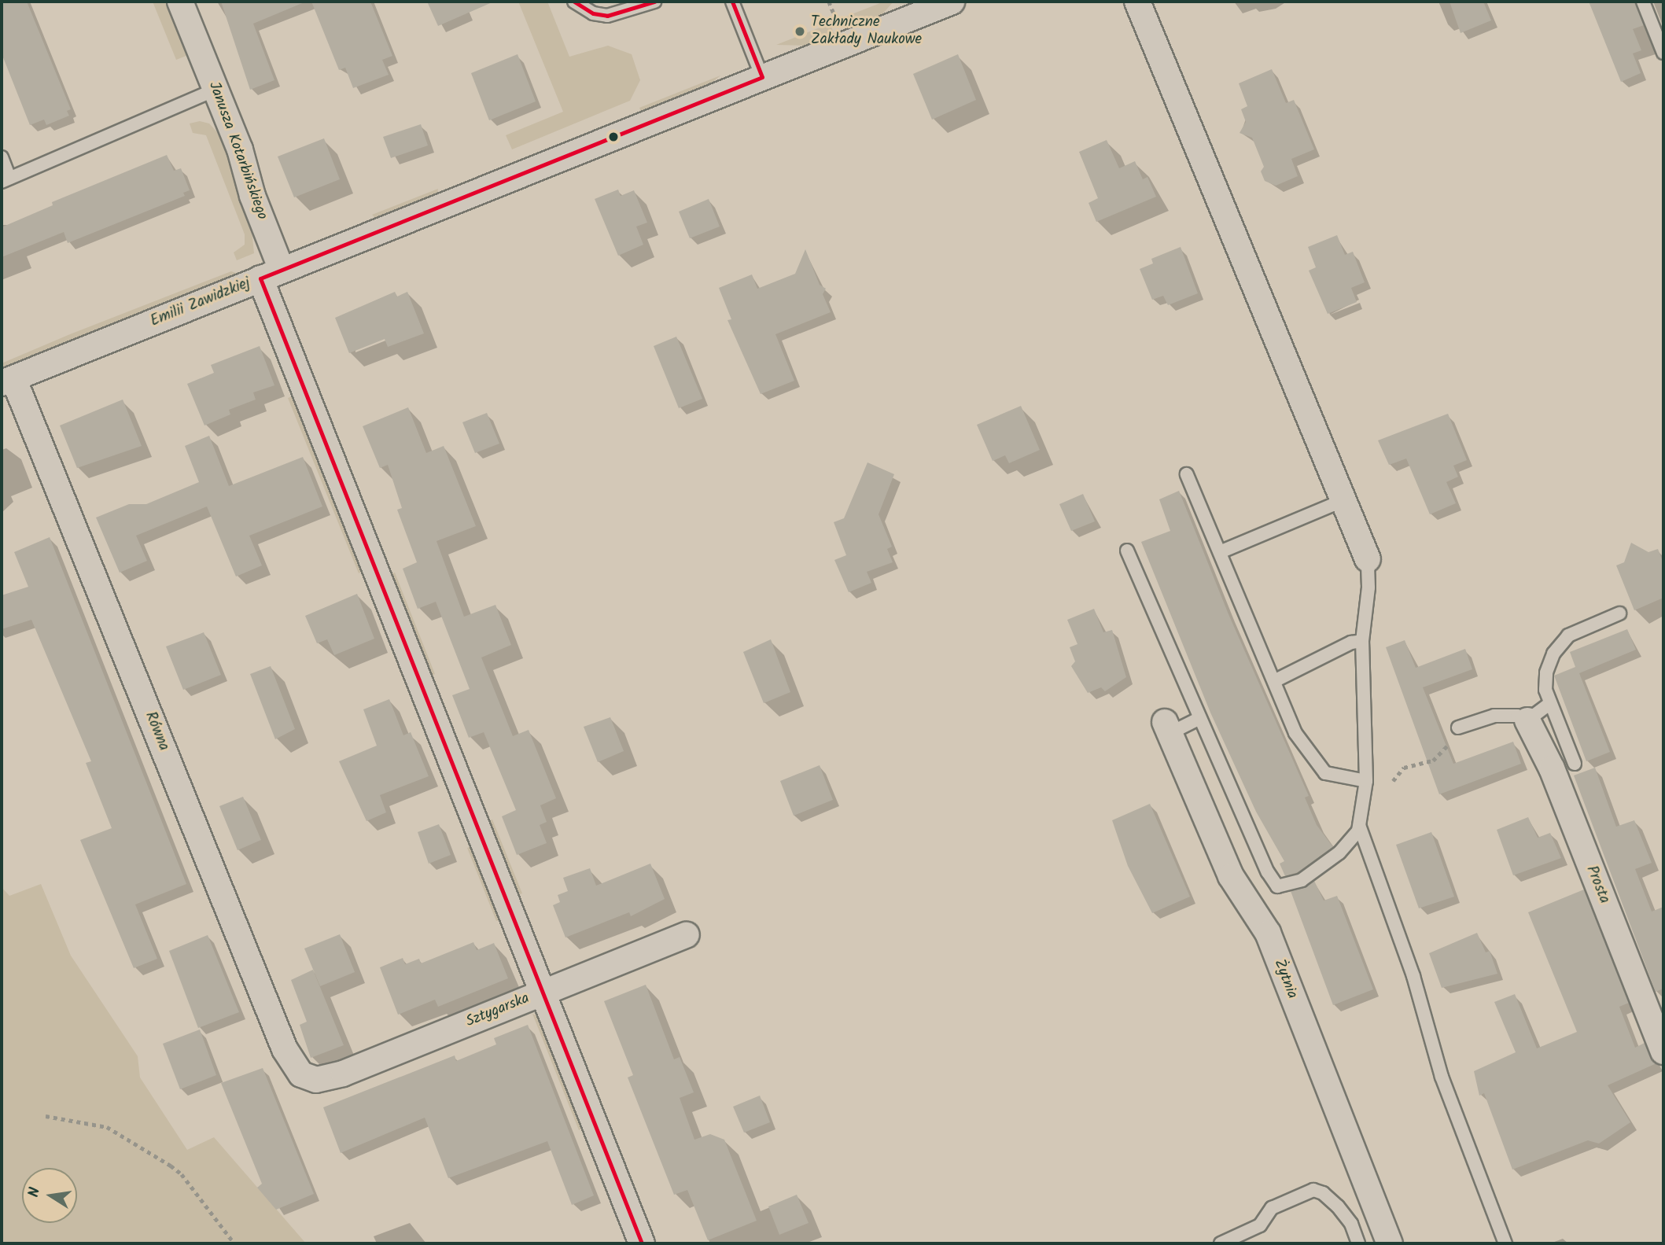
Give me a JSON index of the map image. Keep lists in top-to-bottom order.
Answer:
{
  "streets": {
    "street": [
      "Janusza Kotarbińskiego",
      "Emilii Zawidzkiej",
      "Równa",
      "Prosta",
      "Żytnia",
      "Sztygarska"
    ]
  },
  "crossings": [
    ["Janusza Kotarbińskiego", "Emilii Zawidzkiej"],
    ["Janusza Kotarbińskiego", "Sztygarska"],
    ["Emilii Zawidzkiej", "Równa"],
    ["Równa", "Sztygarska"]
  ],
  "places": ["Techniczne Zakłady Naukowe"],
  "north": "left"
}
